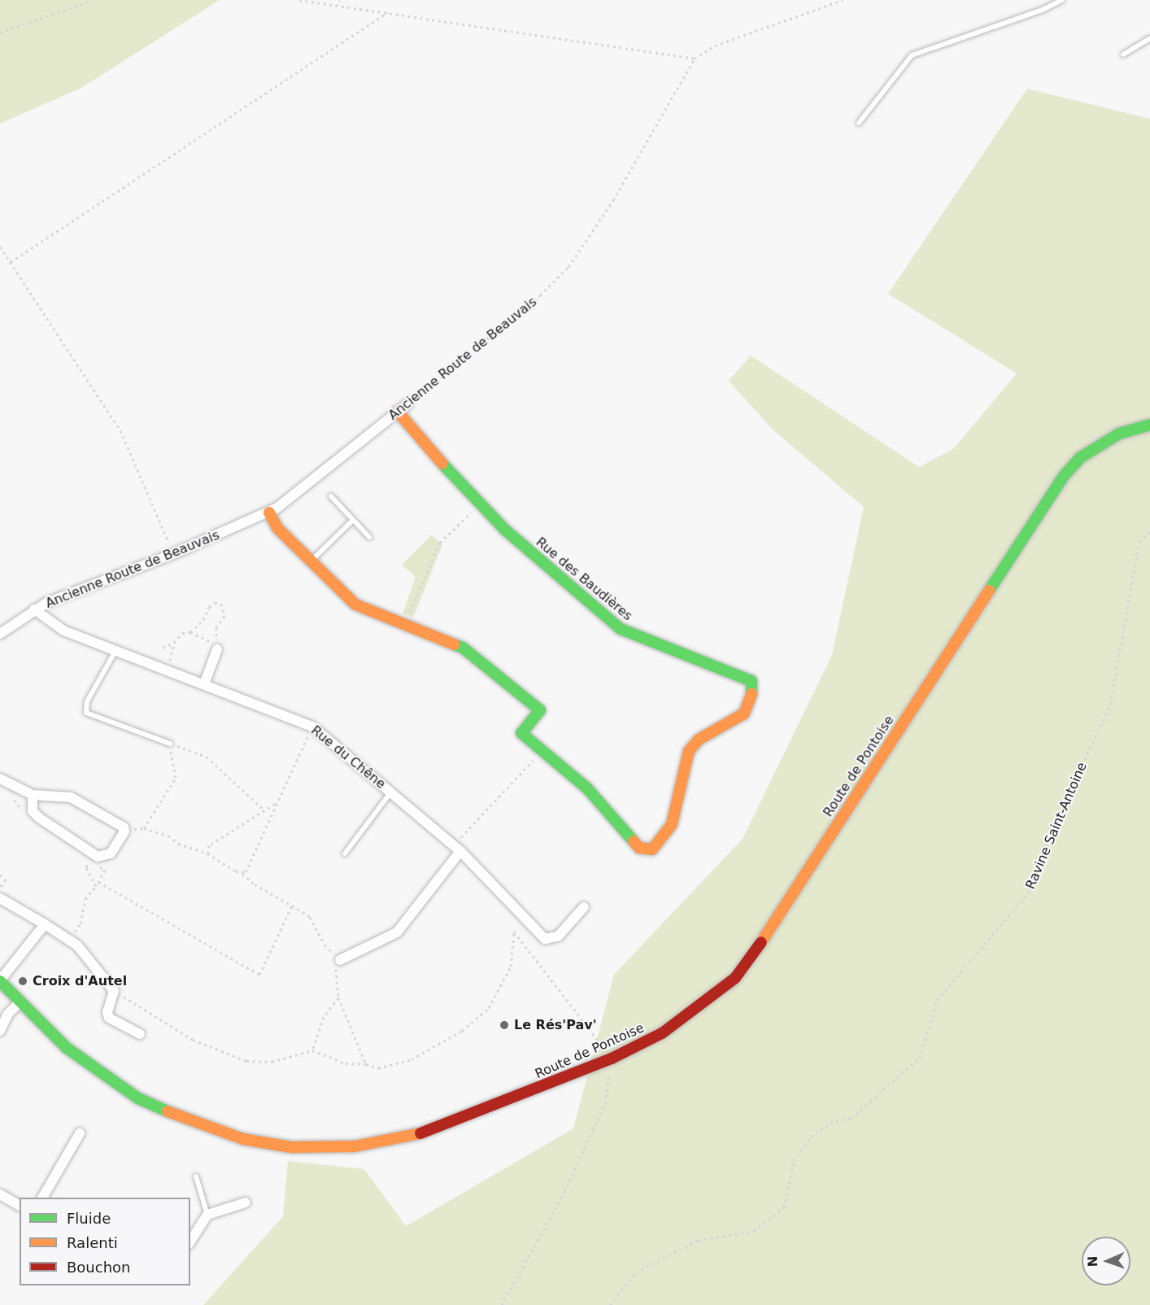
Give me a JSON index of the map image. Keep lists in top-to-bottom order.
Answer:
{
  "streets": {
    "street": [
      "Ancienne Route de Beauvais",
      "Rue des Baudières",
      "Rue du Chêne",
      "Route de Pontoise"
    ],
    "path": ["Ravine Saint-Antoine"]
  },
  "crossings": [
    ["Ancienne Route de Beauvais", "Rue des Baudières"],
    ["Ancienne Route de Beauvais", "Rue du Chêne"]
  ],
  "places": ["Croix d'Autel", "Le Rés'Pav'"],
  "legend": ["Fluide", "Ralenti", "Bouchon"],
  "north": "left"
}
